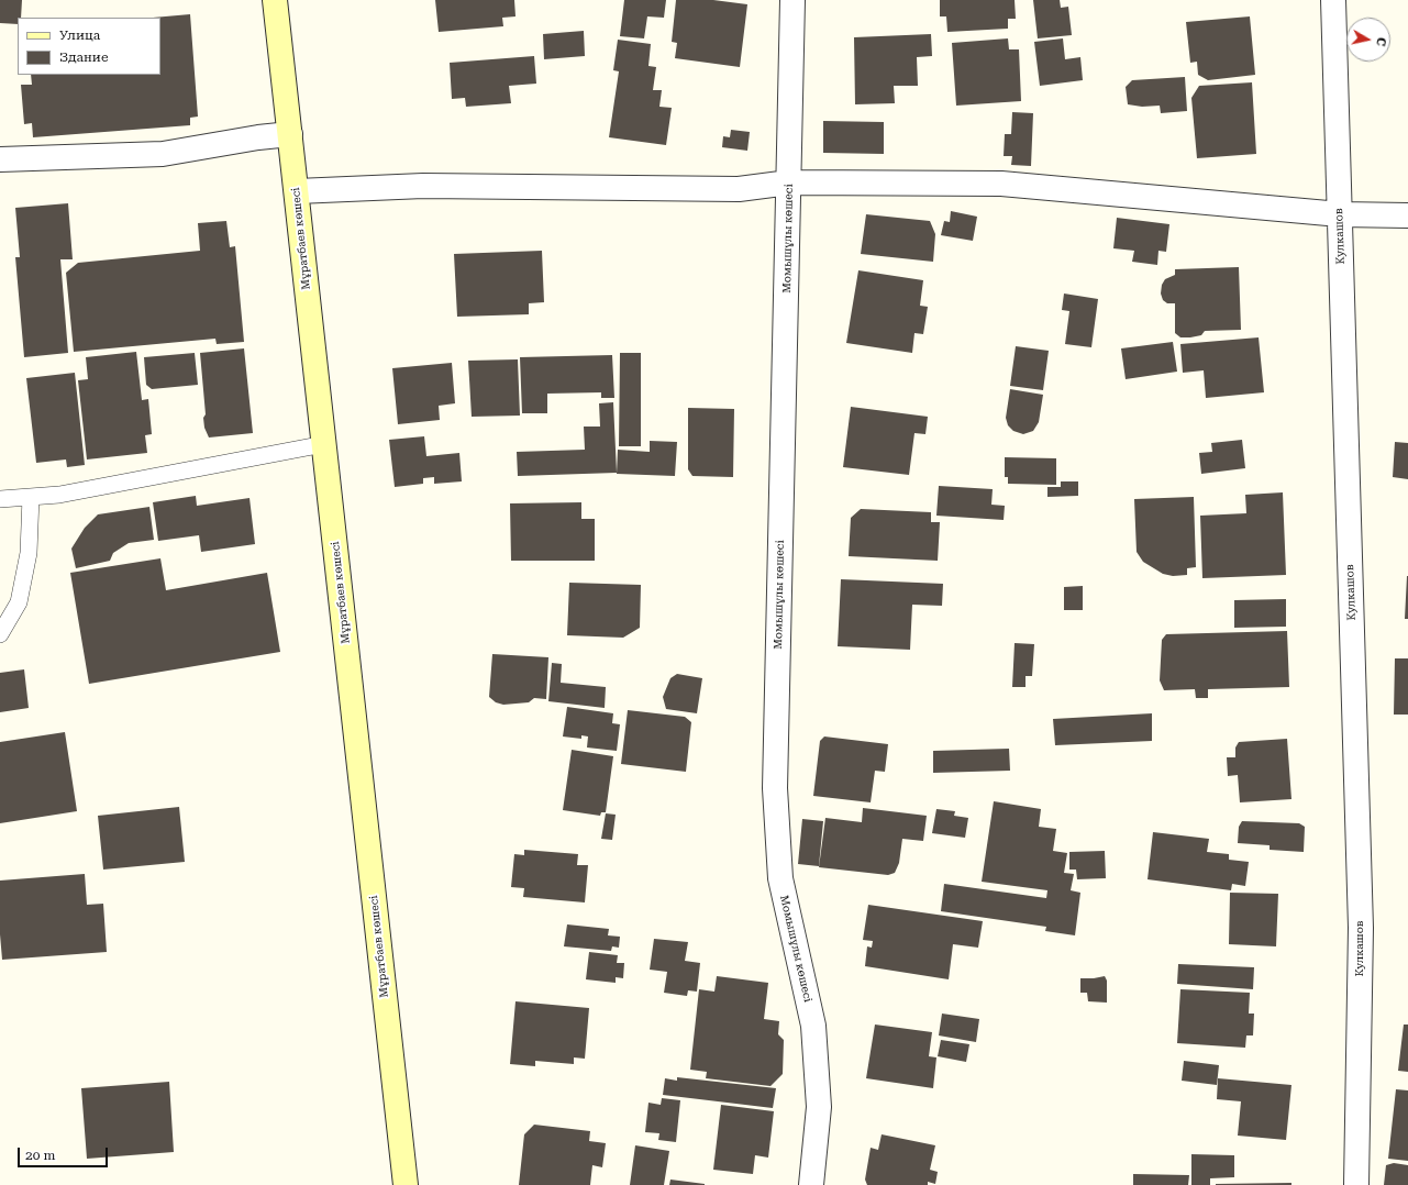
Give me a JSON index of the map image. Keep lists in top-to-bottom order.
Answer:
{
  "streets": {
    "street": ["Кулкашов", "Мұратбаев көшесі", "Момышұлы көшесі"]
  },
  "legend": ["Улица", "Здание"],
  "scale_bar": "20 m",
  "north": "right"
}
